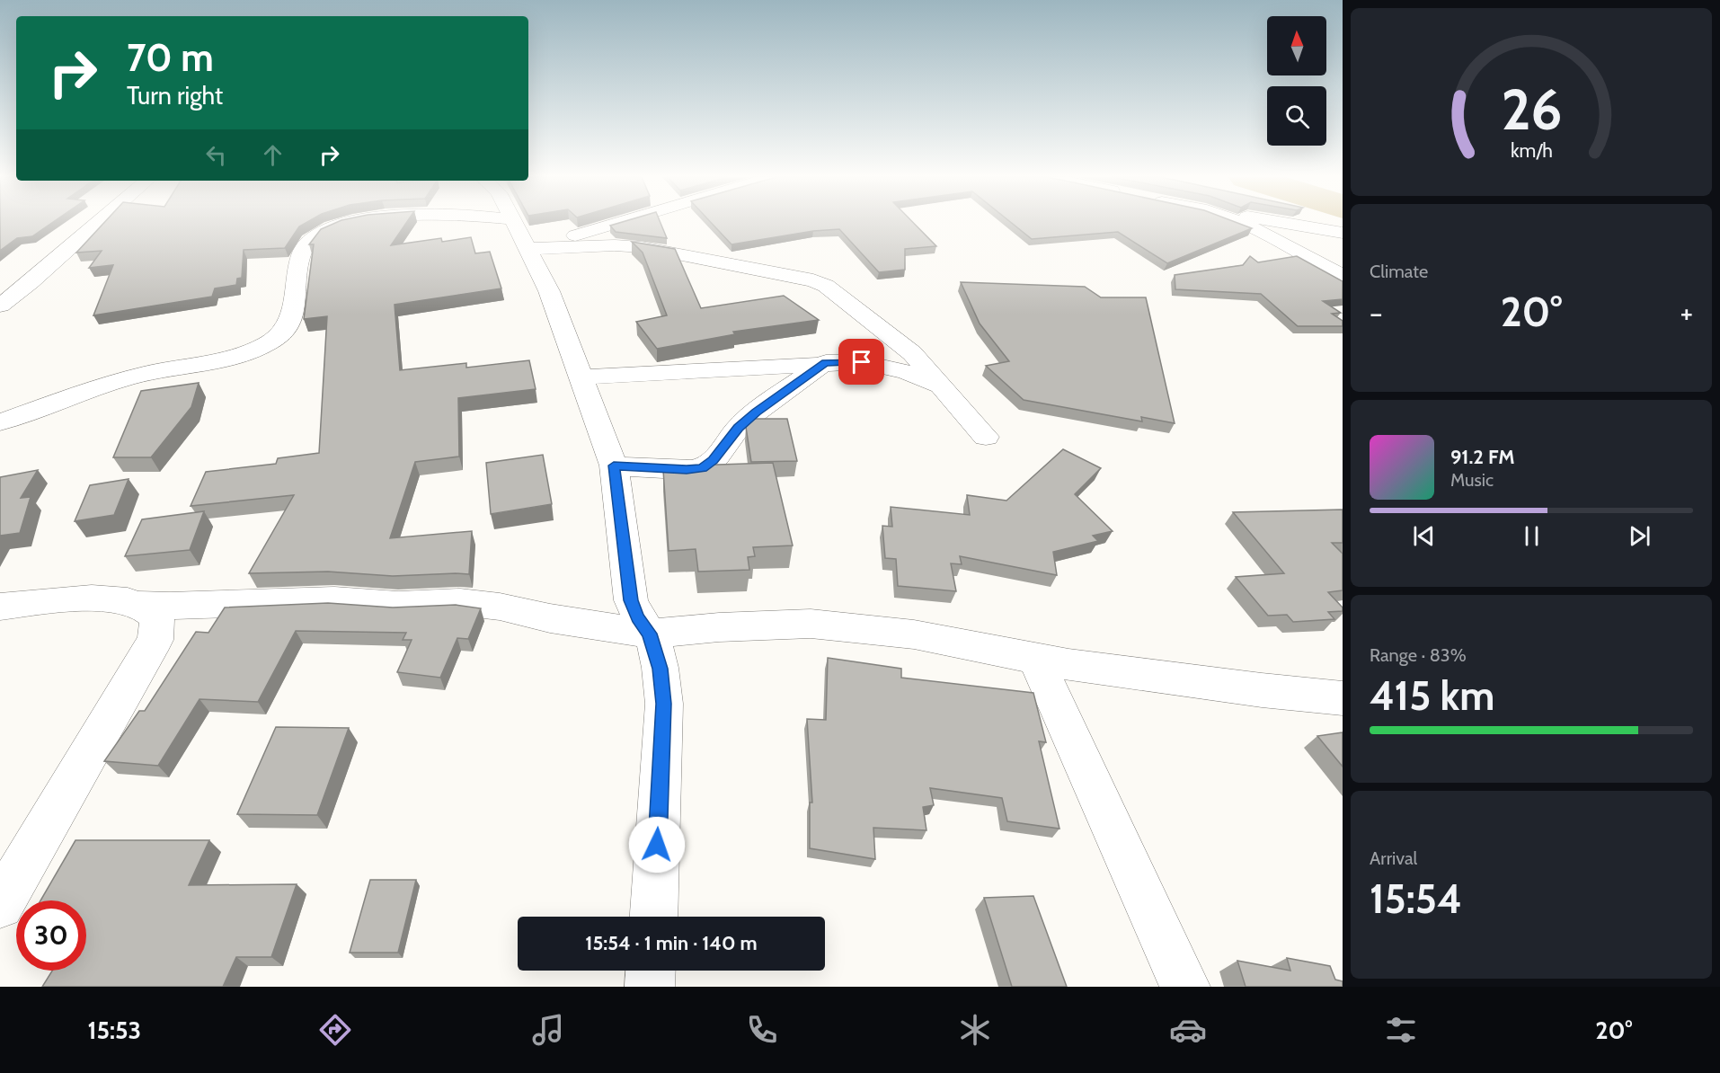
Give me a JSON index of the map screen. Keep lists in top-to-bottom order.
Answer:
{
  "north": "top",
  "page": {
    "turn": ["70 m", "Turn right"],
    "tile": [
      "Climate",
      ["Range · 83%", "415 km"],
      ["Arrival", "15:54"]
    ],
    "heat": ["−", "20°", "+"],
    "song": ["91.2 FM", "Music"],
    "limit": "30",
    "trip": "15:54 · 1 min · 140 m",
    "tabs": ["15:53", "20°"],
    "gauge": ["26", "km/h"]
  }
}
